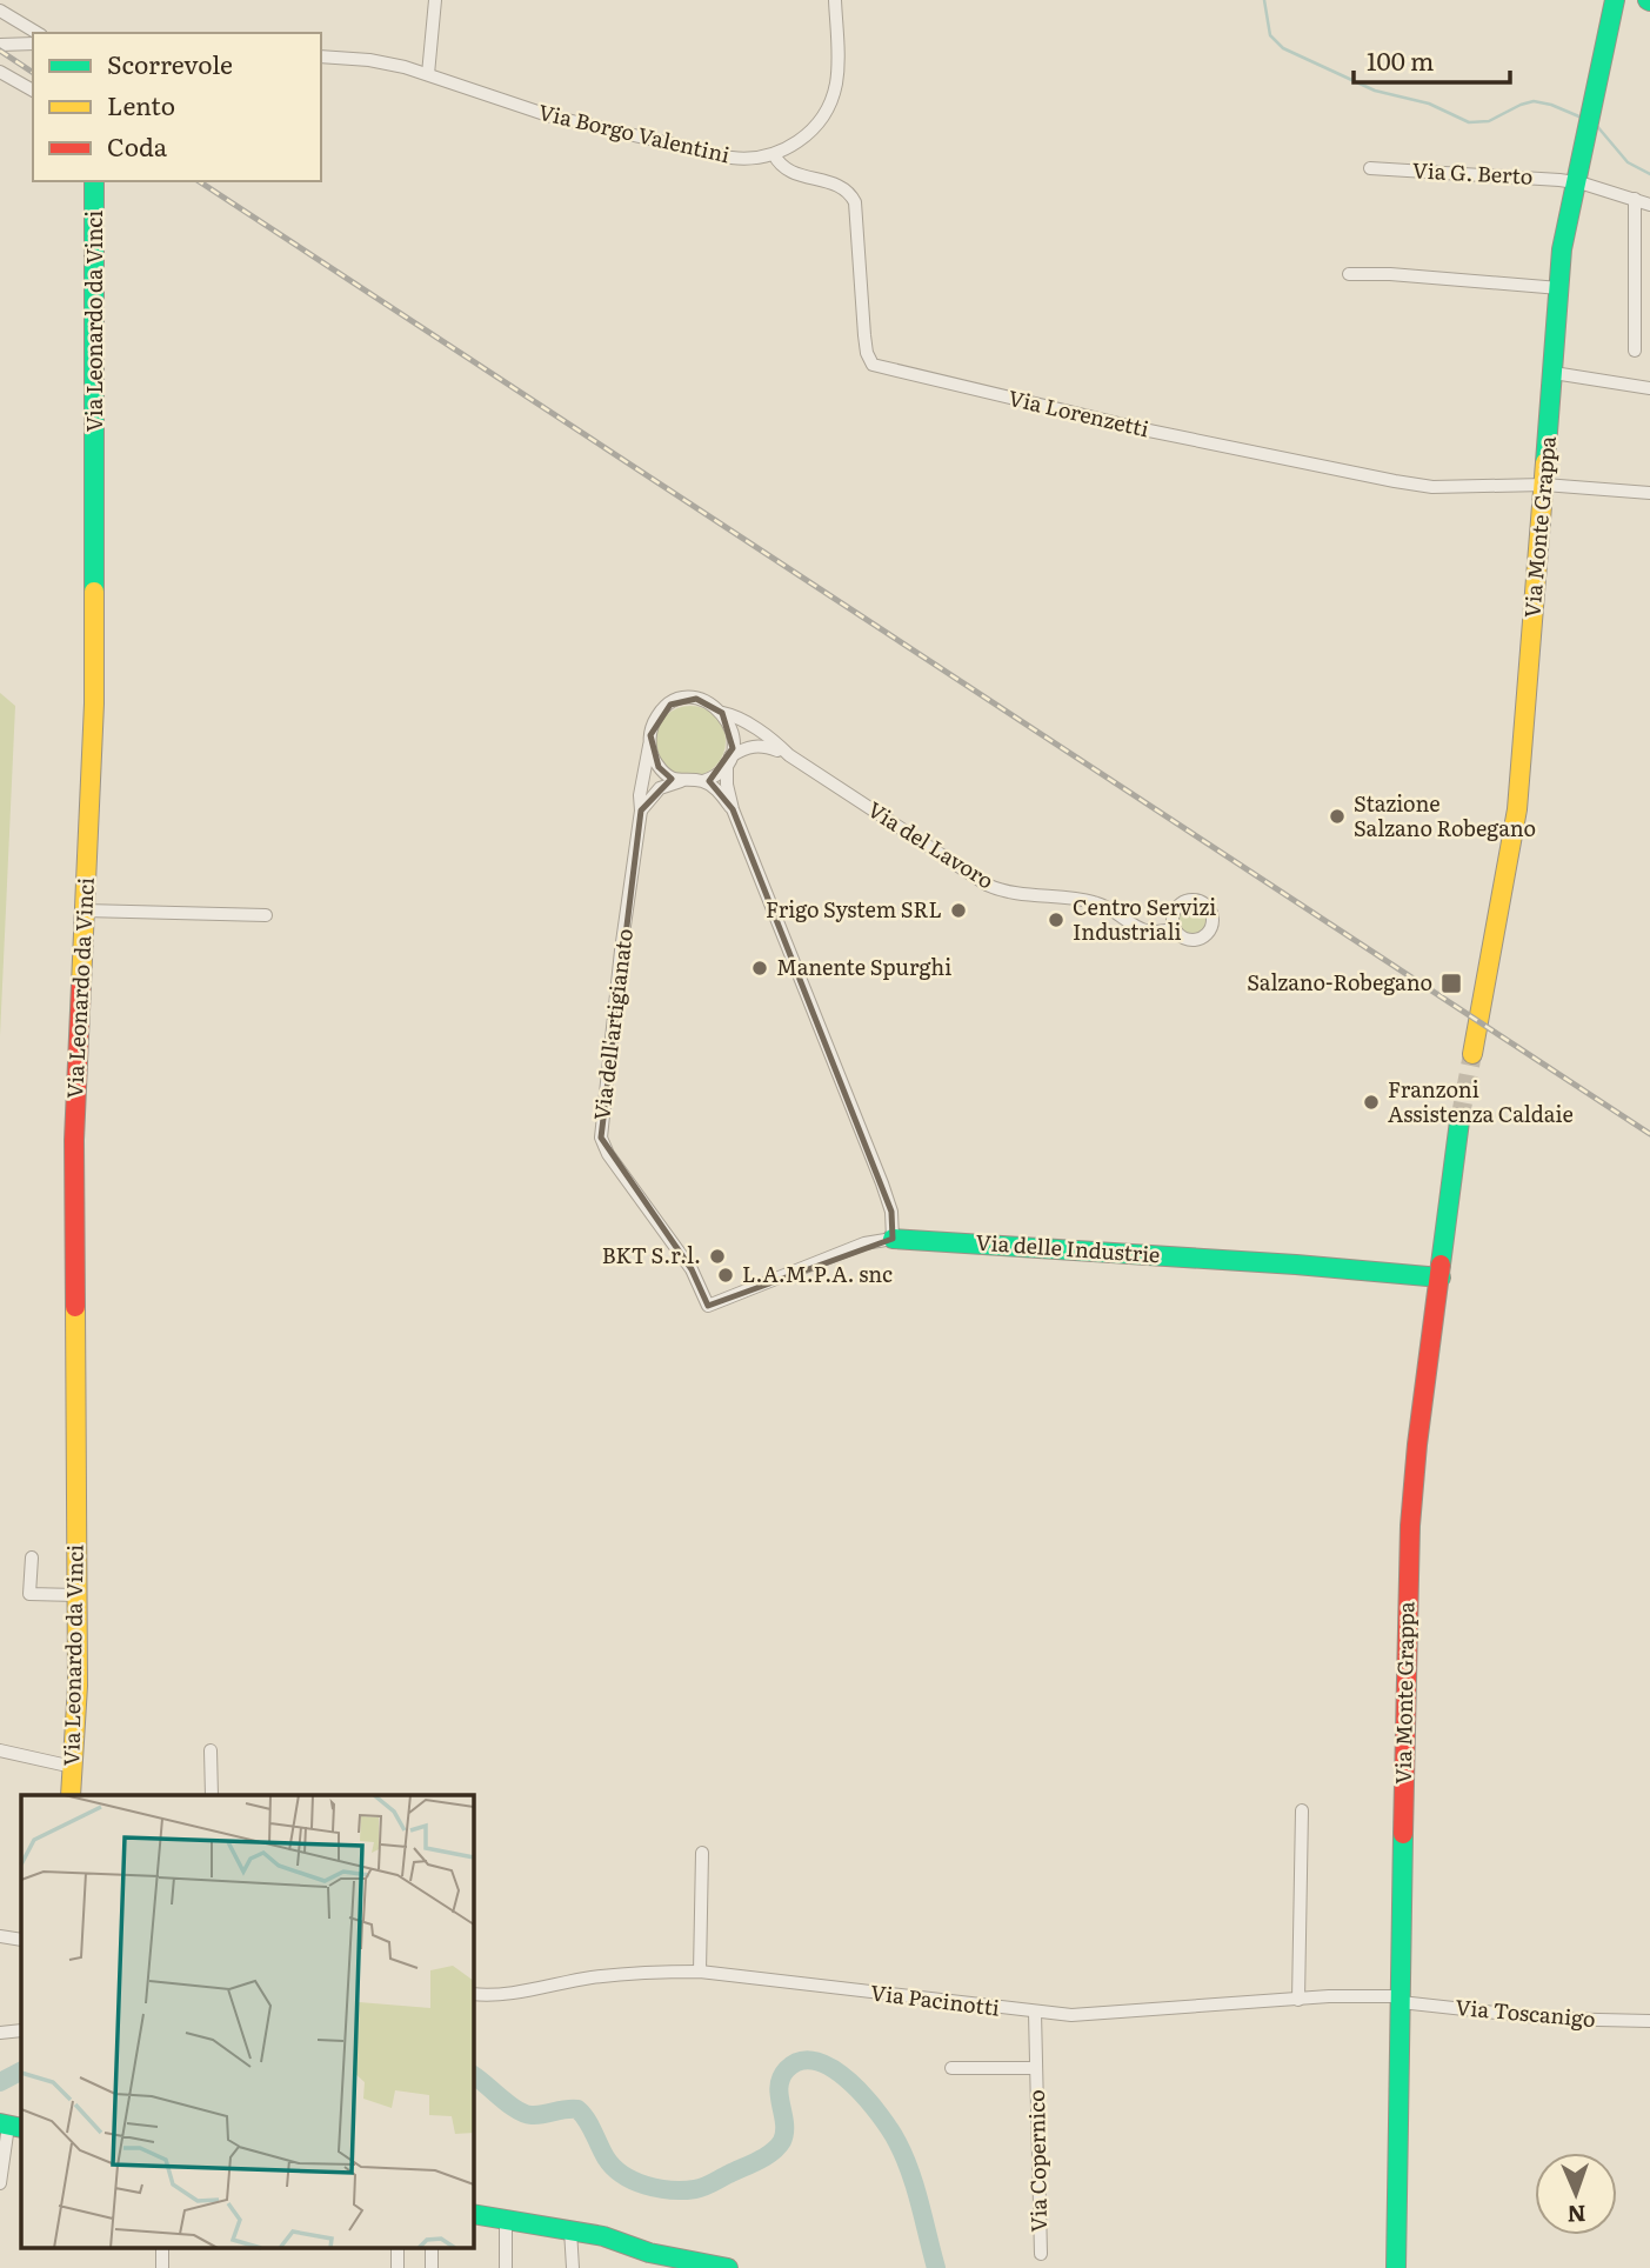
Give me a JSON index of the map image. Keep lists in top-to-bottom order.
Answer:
{
  "streets": {
    "street": [
      "Via Borgo Valentini",
      "Via G. Berto",
      "Via Leonardo da Vinci",
      "Via Lorenzetti",
      "Via Monte Grappa",
      "Via del Lavoro",
      "Via dell'artigianato",
      "Via delle Industrie",
      "Via Pacinotti",
      "Via Toscanigo",
      "Via Copernico"
    ]
  },
  "crossings": [
    ["Via Borgo Valentini", "Via Lorenzetti"],
    ["Via G. Berto", "Via Monte Grappa"],
    ["Via Lorenzetti", "Via Monte Grappa"],
    ["Via Monte Grappa", "Via delle Industrie"],
    ["Via Monte Grappa", "Via Pacinotti"],
    ["Via Monte Grappa", "Via Toscanigo"],
    ["Via del Lavoro", "Via dell'artigianato"],
    ["Via dell'artigianato", "Via delle Industrie"],
    ["Via Pacinotti", "Via Toscanigo"],
    ["Via Pacinotti", "Via Copernico"]
  ],
  "places": {
    "other": [
      "Stazione Salzano Robegano",
      "Frigo System SRL",
      "Centro Servizi Industriali",
      "Manente Spurghi",
      "Franzoni Assistenza Caldaie",
      "BKT S.r.l.",
      "L.A.M.P.A. snc"
    ],
    "transit": ["Salzano-Robegano"]
  },
  "legend": ["Scorrevole", "Lento", "Coda"],
  "scale_bar": "100 m",
  "north": "bottom"
}
